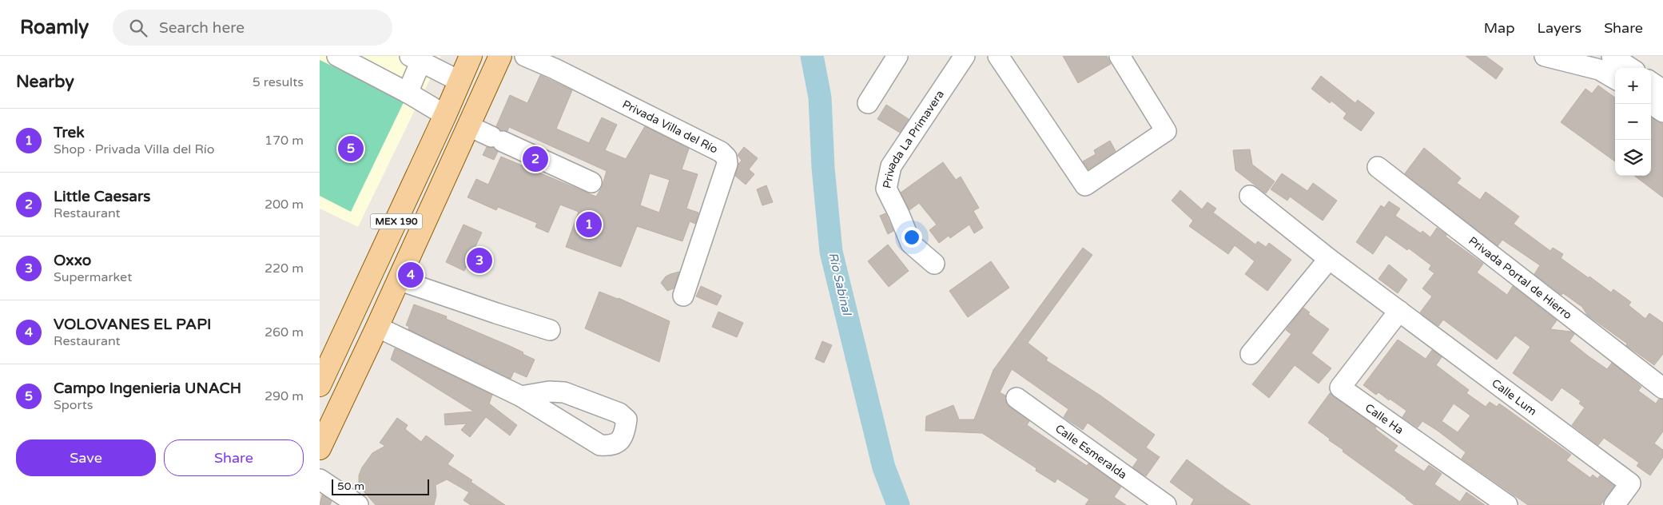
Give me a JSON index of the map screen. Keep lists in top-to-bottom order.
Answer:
{
  "streets": {
    "main road": ["MEX 190"],
    "street": [
      "Privada Villa del Río",
      "Privada La Primavera",
      "Privada Portal de Hierro",
      "Calle Lum",
      "Calle Ha",
      "Calle Esmeralda"
    ]
  },
  "crossings": [
    ["Calle Lum", "Calle Ha"]
  ],
  "water": ["Río Sabinal"],
  "scale_bar": "50 m",
  "page": {
    "header": "Roamly",
    "search": "Search here",
    "nav": ["Map", "Layers", "Share"],
    "heading": ["Nearby", "5 results"],
    "map_buttons": ["+", "−"],
    "list": [
      {
        "mark": "1",
        "name": "Trek",
        "note": "Shop · Privada Villa del Río",
        "value": "170 m"
      },
      {
        "mark": "2",
        "name": "Little Caesars",
        "note": "Restaurant",
        "value": "200 m"
      },
      {
        "mark": "3",
        "name": "Oxxo",
        "note": "Supermarket",
        "value": "220 m"
      },
      {
        "mark": "4",
        "name": "VOLOVANES EL PAPI",
        "note": "Restaurant",
        "value": "260 m"
      },
      {
        "mark": "5",
        "name": "Campo Ingenieria UNACH",
        "note": "Sports",
        "value": "290 m"
      }
    ],
    "pins": [
      "5",
      "2",
      "1",
      "3",
      "4"
    ],
    "buttons": ["Save", "Share"],
    "scale": "50 m"
  }
}
